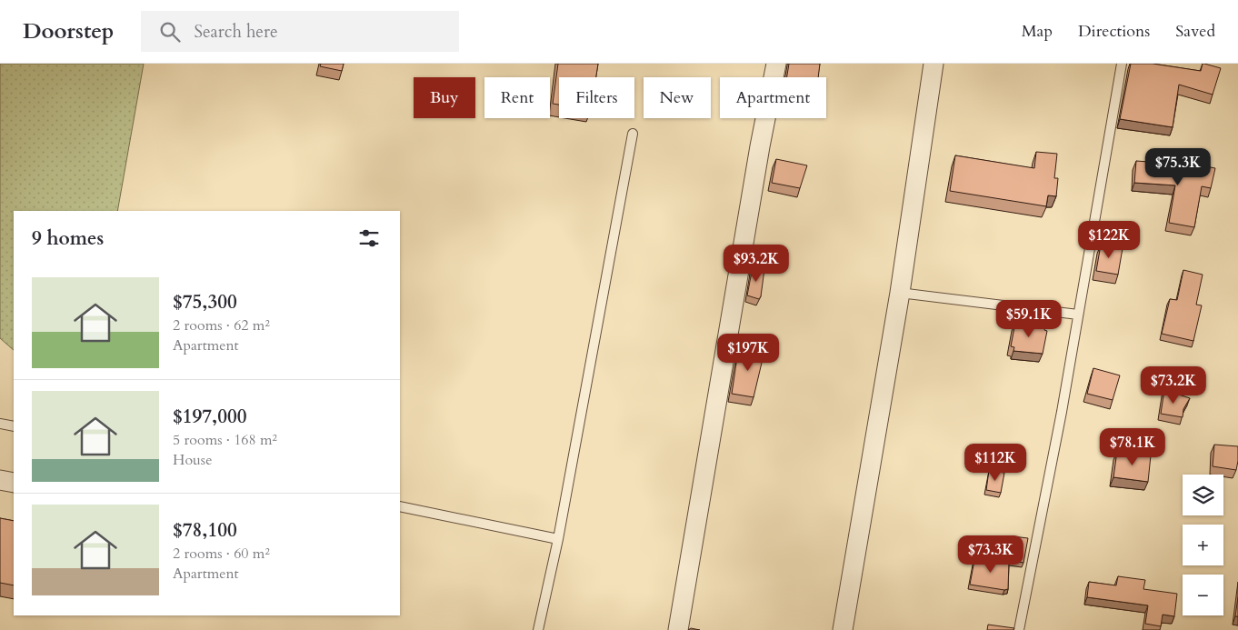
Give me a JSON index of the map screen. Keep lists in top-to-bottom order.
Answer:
{
  "page": {
    "header": "Doorstep",
    "search": "Search here",
    "nav": ["Map", "Directions", "Saved"],
    "chip": [
      "Buy",
      "Rent",
      "Filters",
      "New",
      "Apartment"
    ],
    "price": [
      "$75.3K",
      "$122K",
      "$93.2K",
      "$59.1K",
      "$197K",
      "$73.2K",
      "$78.1K",
      "$112K",
      "$73.3K"
    ],
    "heading": "9 homes",
    "list": [
      {
        "name": "$75,300",
        "note": "2 rooms · 62 m² · Apartment"
      },
      {
        "name": "$197,000",
        "note": "5 rooms · 168 m² · House"
      },
      {
        "name": "$78,100",
        "note": "2 rooms · 60 m² · Apartment"
      }
    ],
    "map_buttons": ["+", "−"]
  }
}
